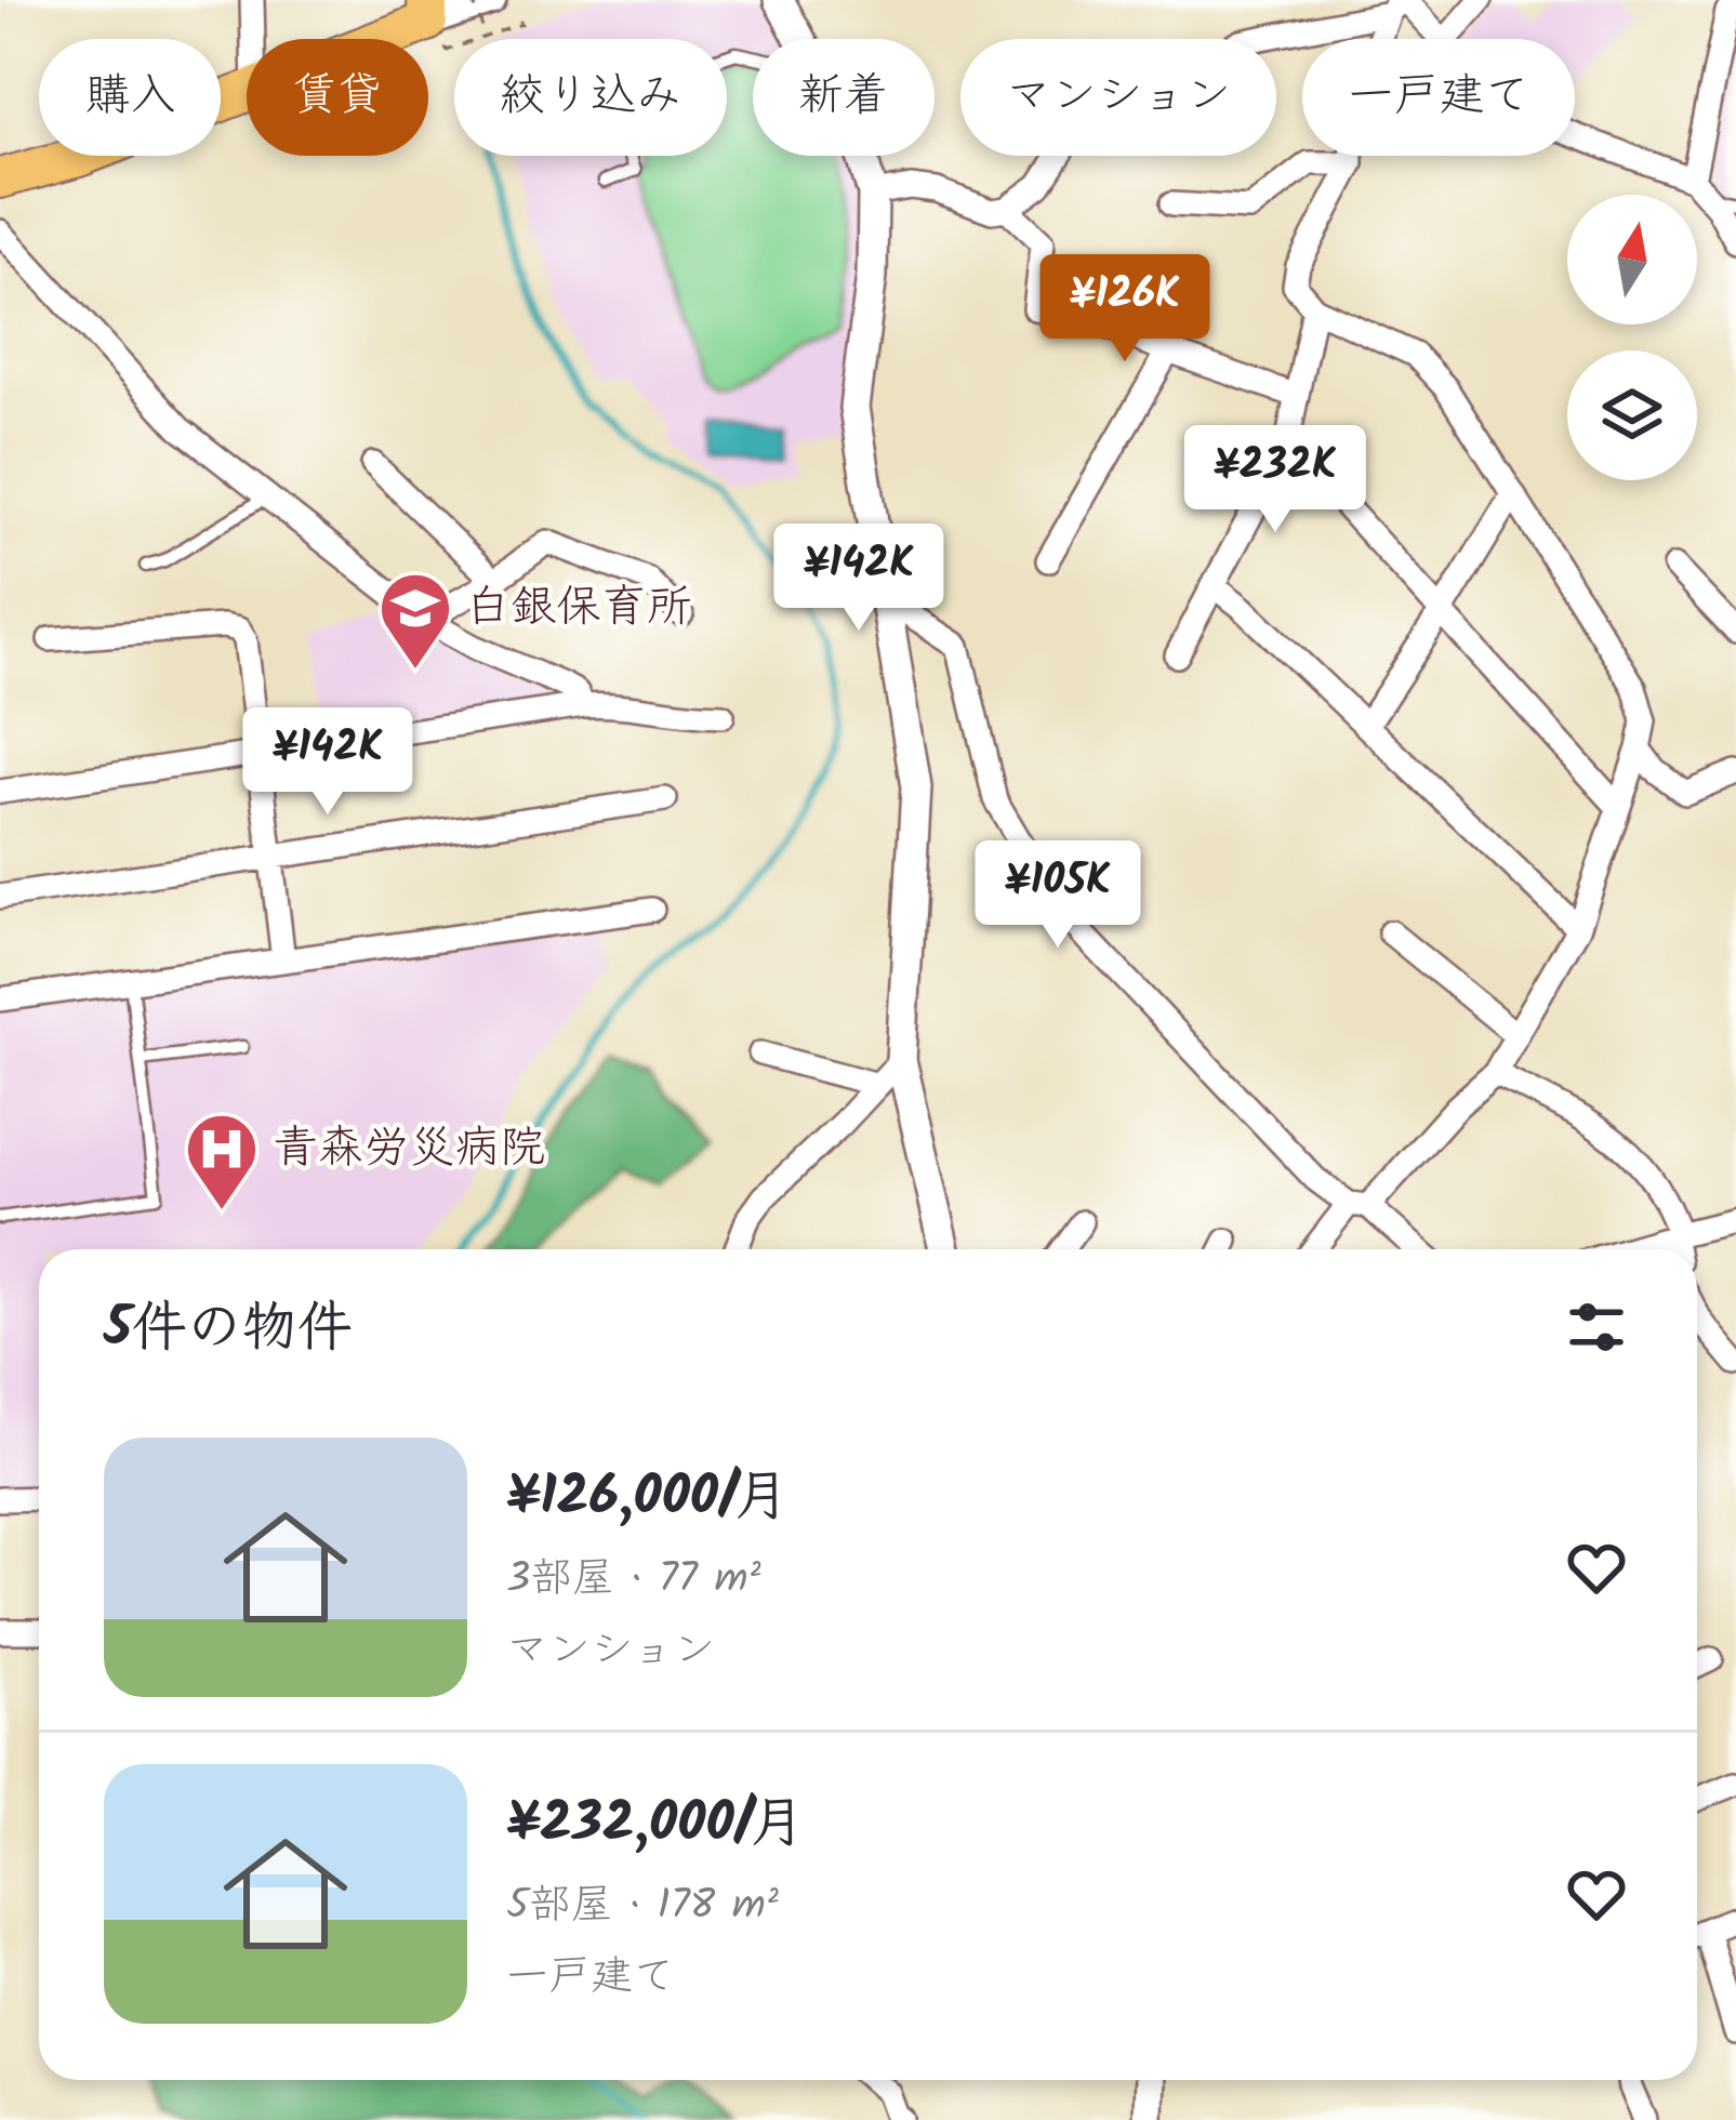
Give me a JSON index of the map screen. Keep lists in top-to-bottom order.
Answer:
{
  "places": {
    "school or university": ["白銀保育所"],
    "hospital": ["青森労災病院"]
  },
  "north": "top",
  "page": {
    "chip": [
      "購入",
      "賃貸",
      "絞り込み",
      "新着",
      "マンション",
      "一戸建て"
    ],
    "price": [
      "¥126K",
      "¥232K",
      "¥142K",
      "¥142K",
      "¥105K"
    ],
    "heading": "5件の物件",
    "list": [
      {
        "name": "¥126,000/月",
        "note": "3部屋 · 77 m² · マンション"
      },
      {
        "name": "¥232,000/月",
        "note": "5部屋 · 178 m² · 一戸建て"
      }
    ]
  }
}
